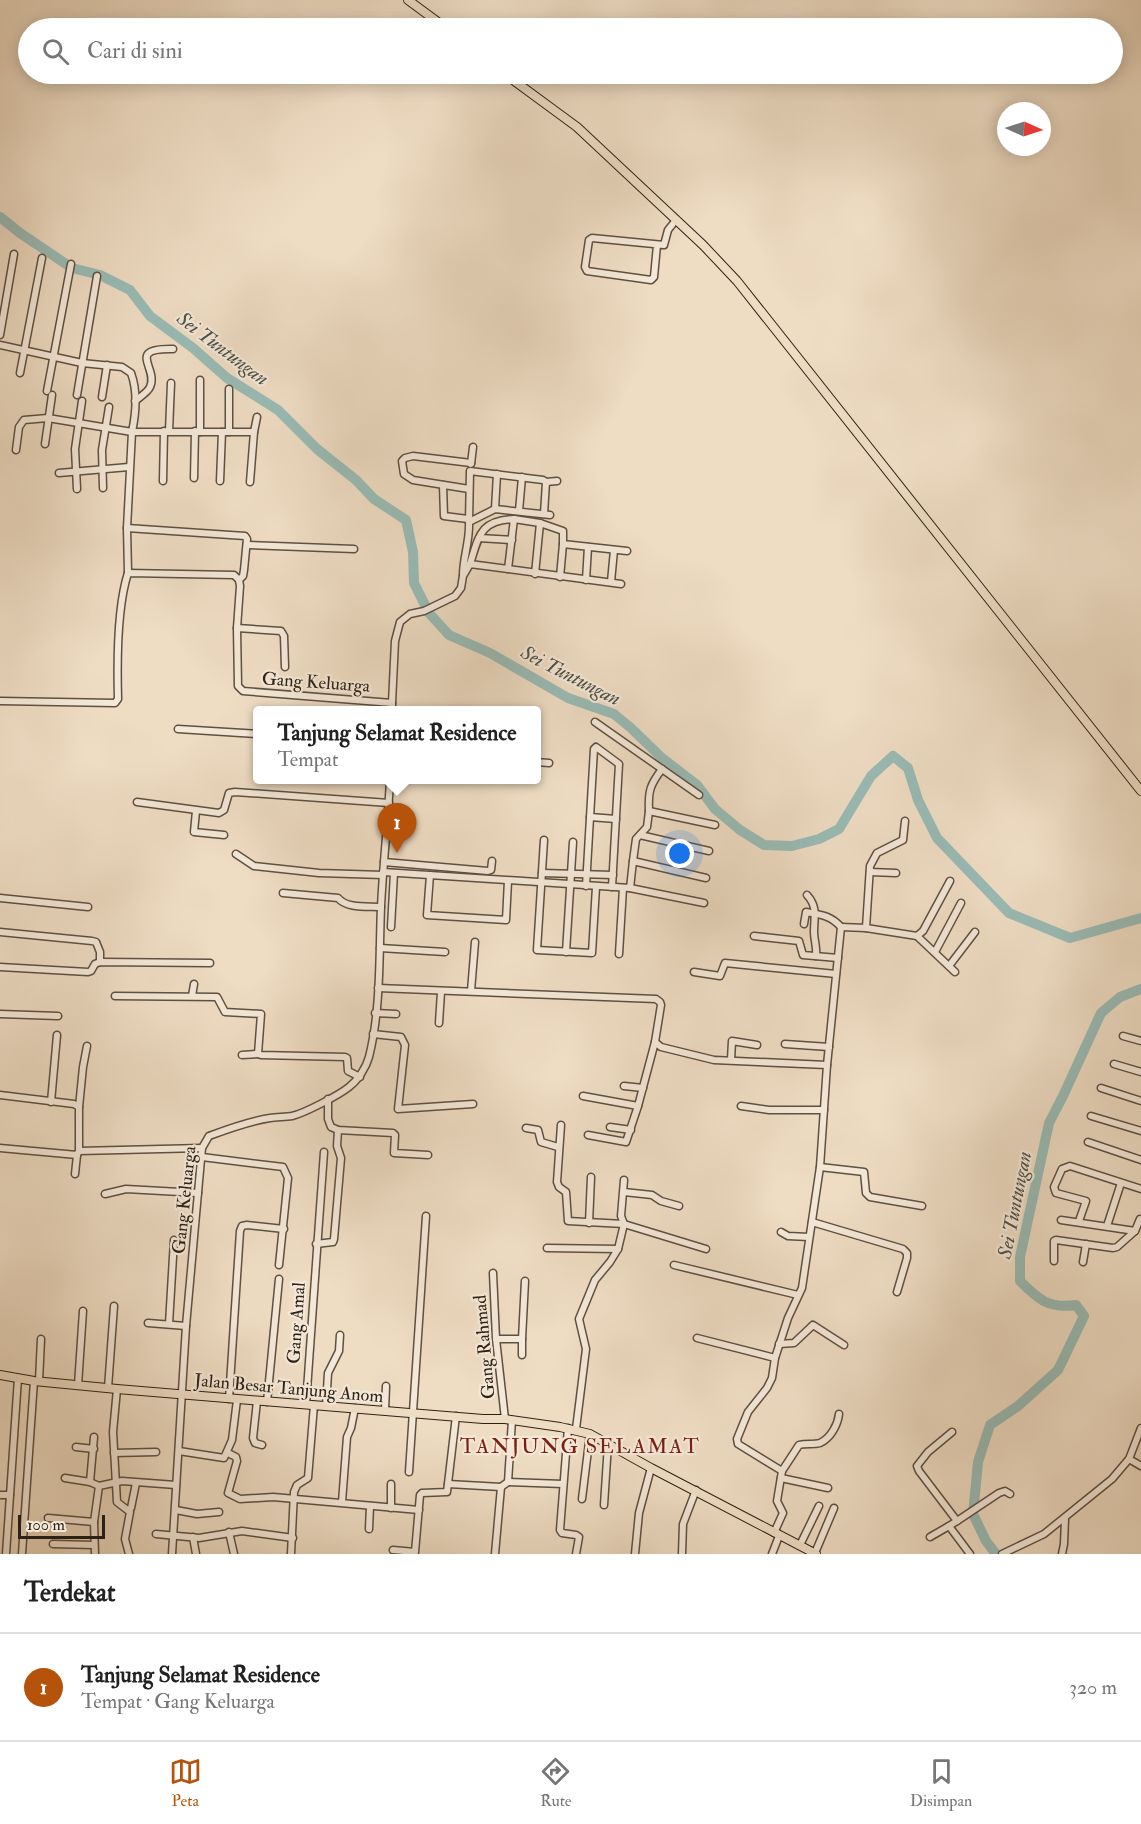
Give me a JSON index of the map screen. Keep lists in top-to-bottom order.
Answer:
{
  "streets": {
    "main road": ["Jalan Besar Tanjung Anom"],
    "street": ["Gang Keluarga", "Gang Amal", "Gang Rahmad"]
  },
  "crossings": [
    ["Gang Keluarga", "Jalan Besar Tanjung Anom"],
    ["Gang Amal", "Jalan Besar Tanjung Anom"],
    ["Gang Rahmad", "Jalan Besar Tanjung Anom"]
  ],
  "districts": ["TANJUNG SELAMAT"],
  "water": ["Sei Tuntungan"],
  "scale_bar": "100 m",
  "north": "right",
  "page": {
    "search": "Cari di sini",
    "popup": ["Tanjung Selamat Residence", "Tempat"],
    "pins": "1",
    "scale": "100 m",
    "heading": "Terdekat",
    "list": [
      {
        "mark": "1",
        "name": "Tanjung Selamat Residence",
        "note": "Tempat · Gang Keluarga",
        "value": "320 m"
      }
    ],
    "nav": ["Peta", "Rute", "Disimpan"]
  }
}
